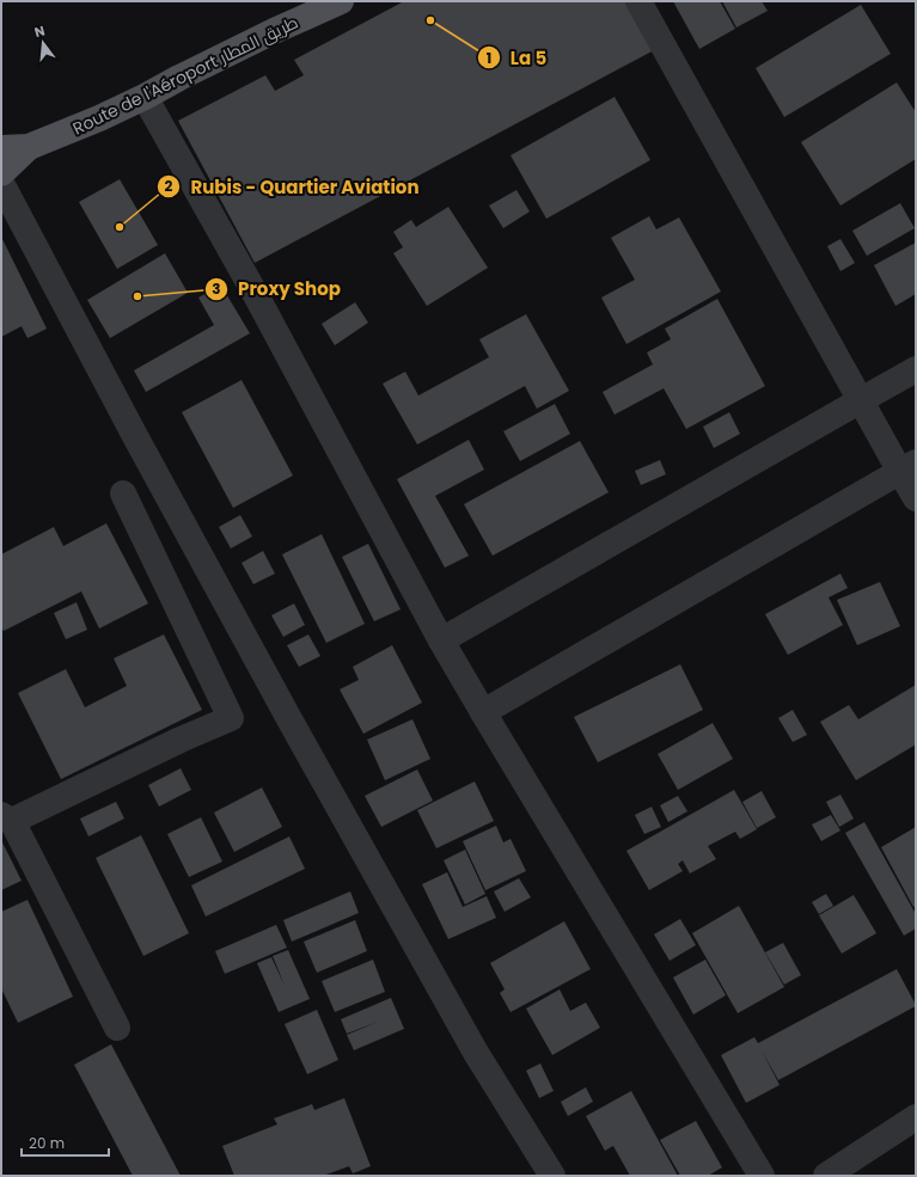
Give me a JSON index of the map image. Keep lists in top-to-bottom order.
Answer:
{
  "streets": {
    "main road": ["Route de l'Aéroport طريق المطار"]
  },
  "places": ["La 5", "Rubis - Quartier Aviation", "Proxy Shop"],
  "scale_bar": "20 m",
  "north": "top"
}
